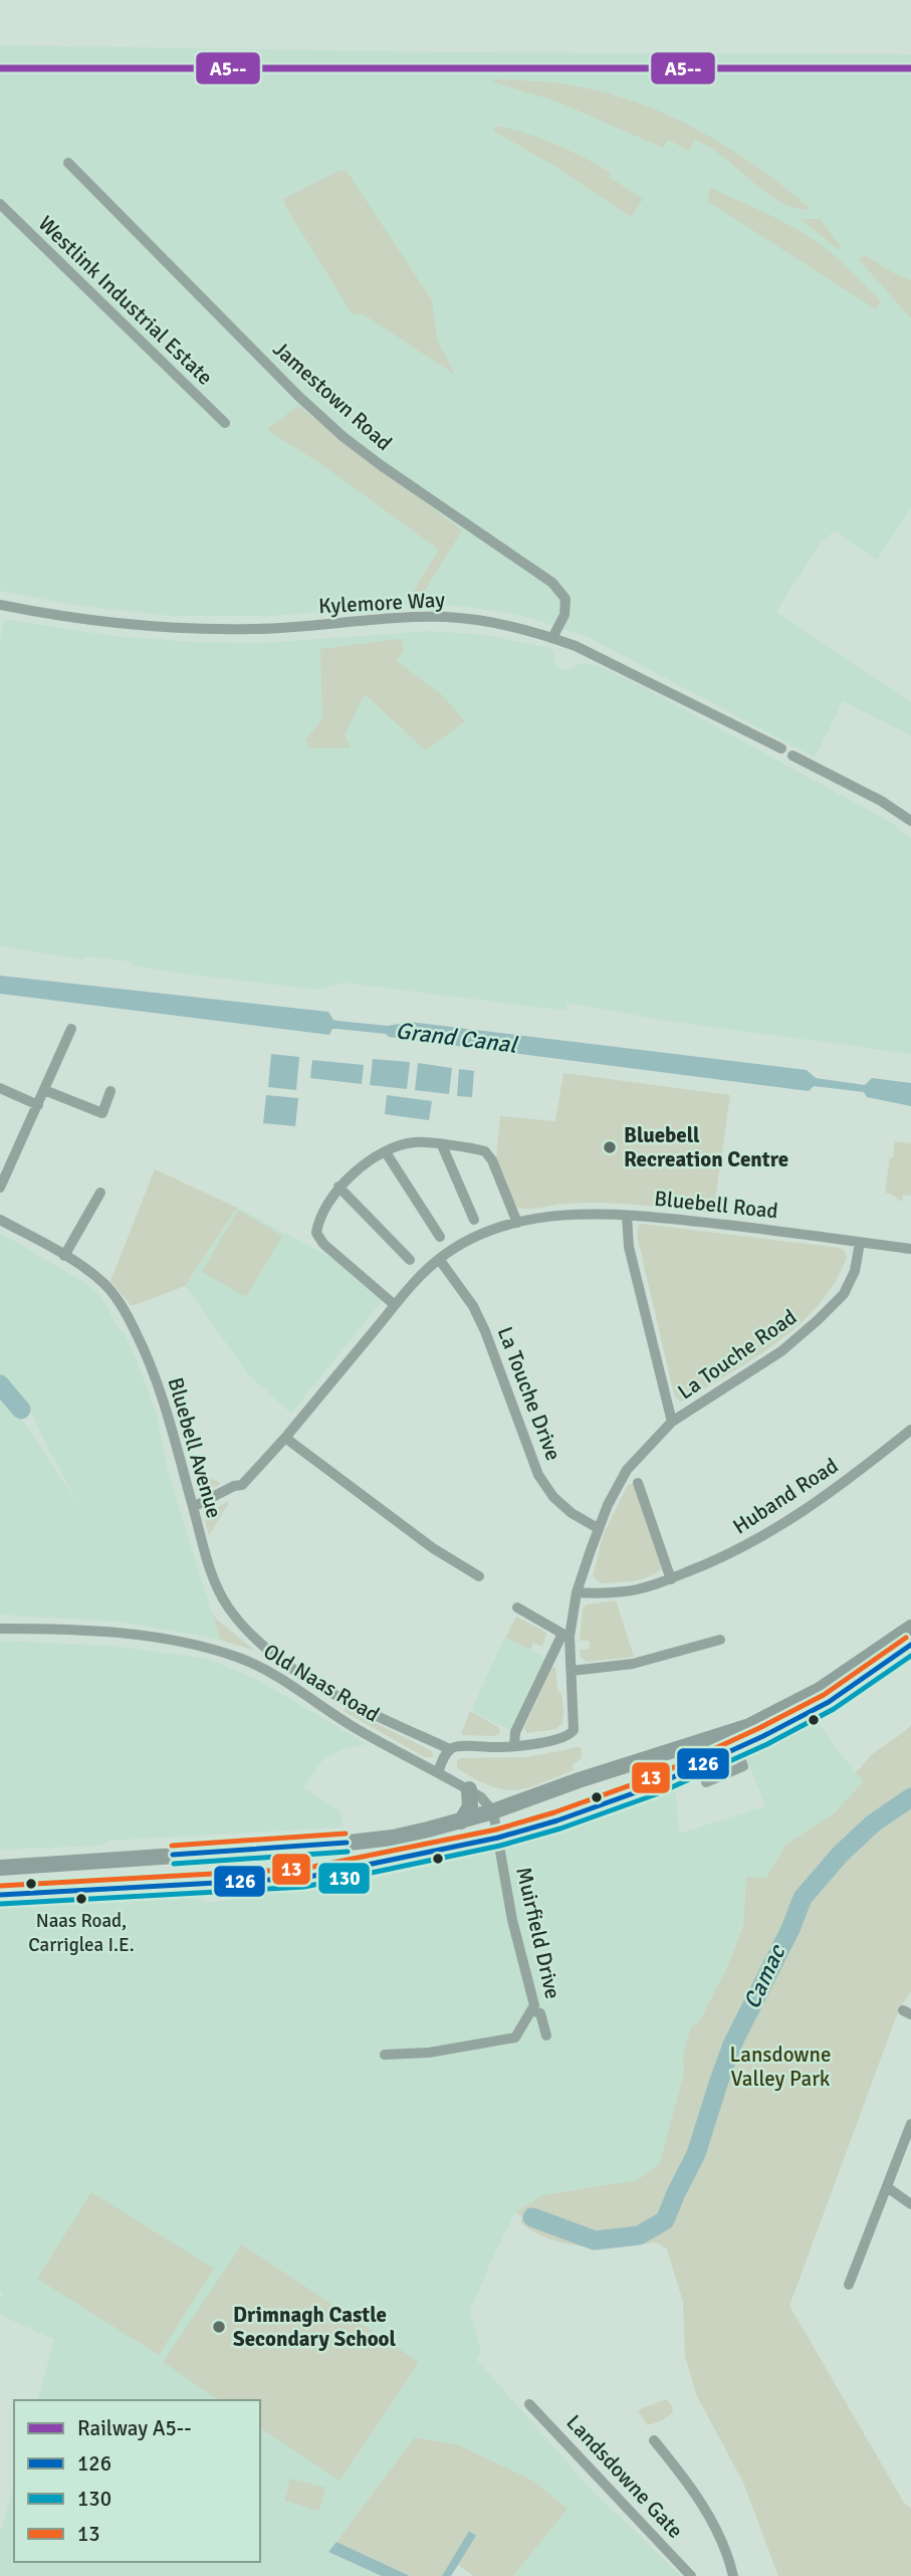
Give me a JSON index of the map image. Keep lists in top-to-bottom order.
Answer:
{
  "streets": {
    "street": [
      "Westlink Industrial Estate",
      "Jamestown Road",
      "Kylemore Way",
      "Bluebell Road",
      "La Touche Road",
      "La Touche Drive",
      "Bluebell Avenue",
      "Huband Road",
      "Old Naas Road",
      "Muirfield Drive",
      "Landsdowne Gate"
    ]
  },
  "crossings": [
    ["Jamestown Road", "Kylemore Way"],
    ["Bluebell Road", "La Touche Road"],
    ["Bluebell Road", "La Touche Drive"],
    ["Bluebell Road", "Bluebell Avenue"],
    ["La Touche Road", "La Touche Drive"],
    ["La Touche Road", "Bluebell Avenue"],
    ["La Touche Road", "Huband Road"]
  ],
  "water": ["Grand Canal", "Camac"],
  "parks": ["Lansdowne Valley Park"],
  "places": ["Bluebell Recreation Centre", "Naas Road, Carriglea I.E.", "Drimnagh Castle Secondary School"],
  "lines": [
    "rail line A5--",
    "transit line 13",
    "transit line 126",
    "transit line 130"
  ],
  "legend": [
    "Railway A5--",
    "126",
    "130",
    "13"
  ]
}
